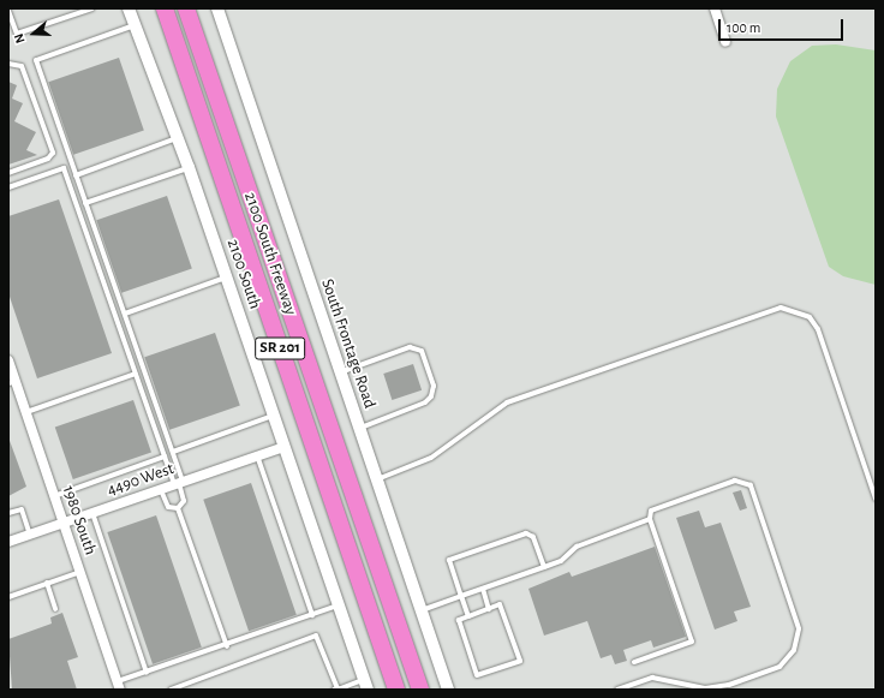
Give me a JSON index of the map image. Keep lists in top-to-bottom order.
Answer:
{
  "streets": {
    "highway": ["2100 South Freeway", "SR 201"],
    "street": [
      "2100 South",
      "South Frontage Road",
      "4490 West",
      "1980 South"
    ]
  },
  "crossings": [
    ["2100 South", "4490 West"],
    ["4490 West", "1980 South"]
  ],
  "scale_bar": "100 m",
  "north": "left"
}
